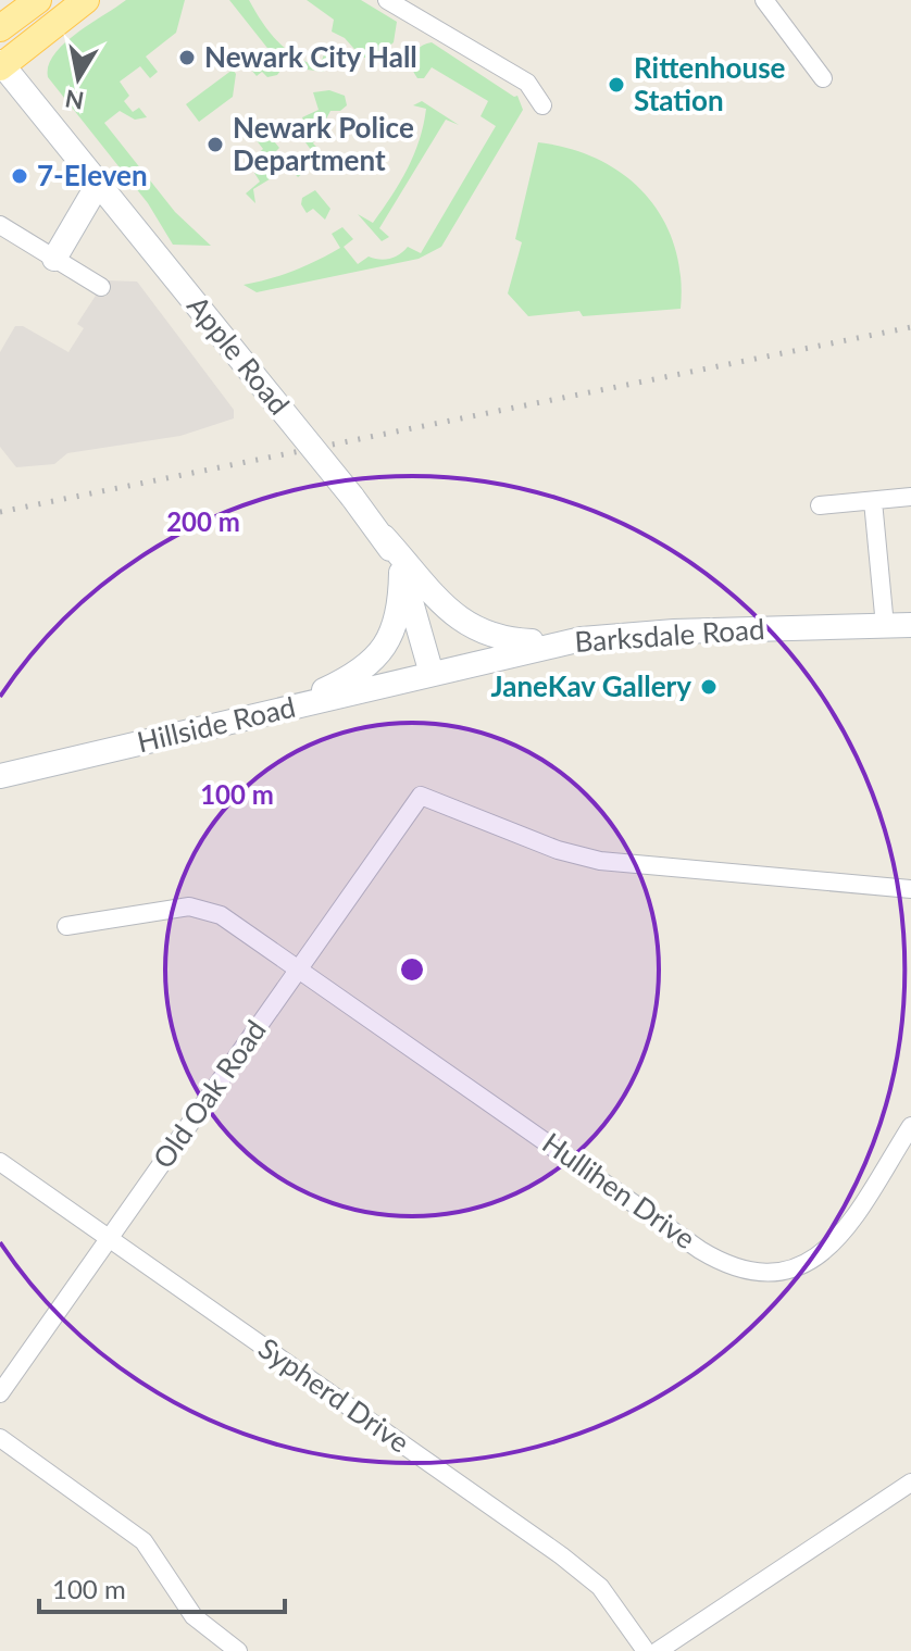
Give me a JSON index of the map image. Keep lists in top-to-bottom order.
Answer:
{
  "streets": {
    "street": [
      "Apple Road",
      "Barksdale Road",
      "Hillside Road",
      "Old Oak Road",
      "Hullihen Drive",
      "Sypherd Drive"
    ]
  },
  "crossings": [
    ["Apple Road", "Barksdale Road"],
    ["Apple Road", "Hillside Road"],
    ["Barksdale Road", "Hillside Road"],
    ["Old Oak Road", "Hullihen Drive"],
    ["Old Oak Road", "Sypherd Drive"]
  ],
  "places": [
    "Newark City Hall",
    "Rittenhouse Station",
    "Newark Police Department",
    "7-Eleven",
    "JaneKav Gallery"
  ],
  "scale_bar": "100 m",
  "north": "bottom",
  "rings": ["200 m", "100 m"]
}
